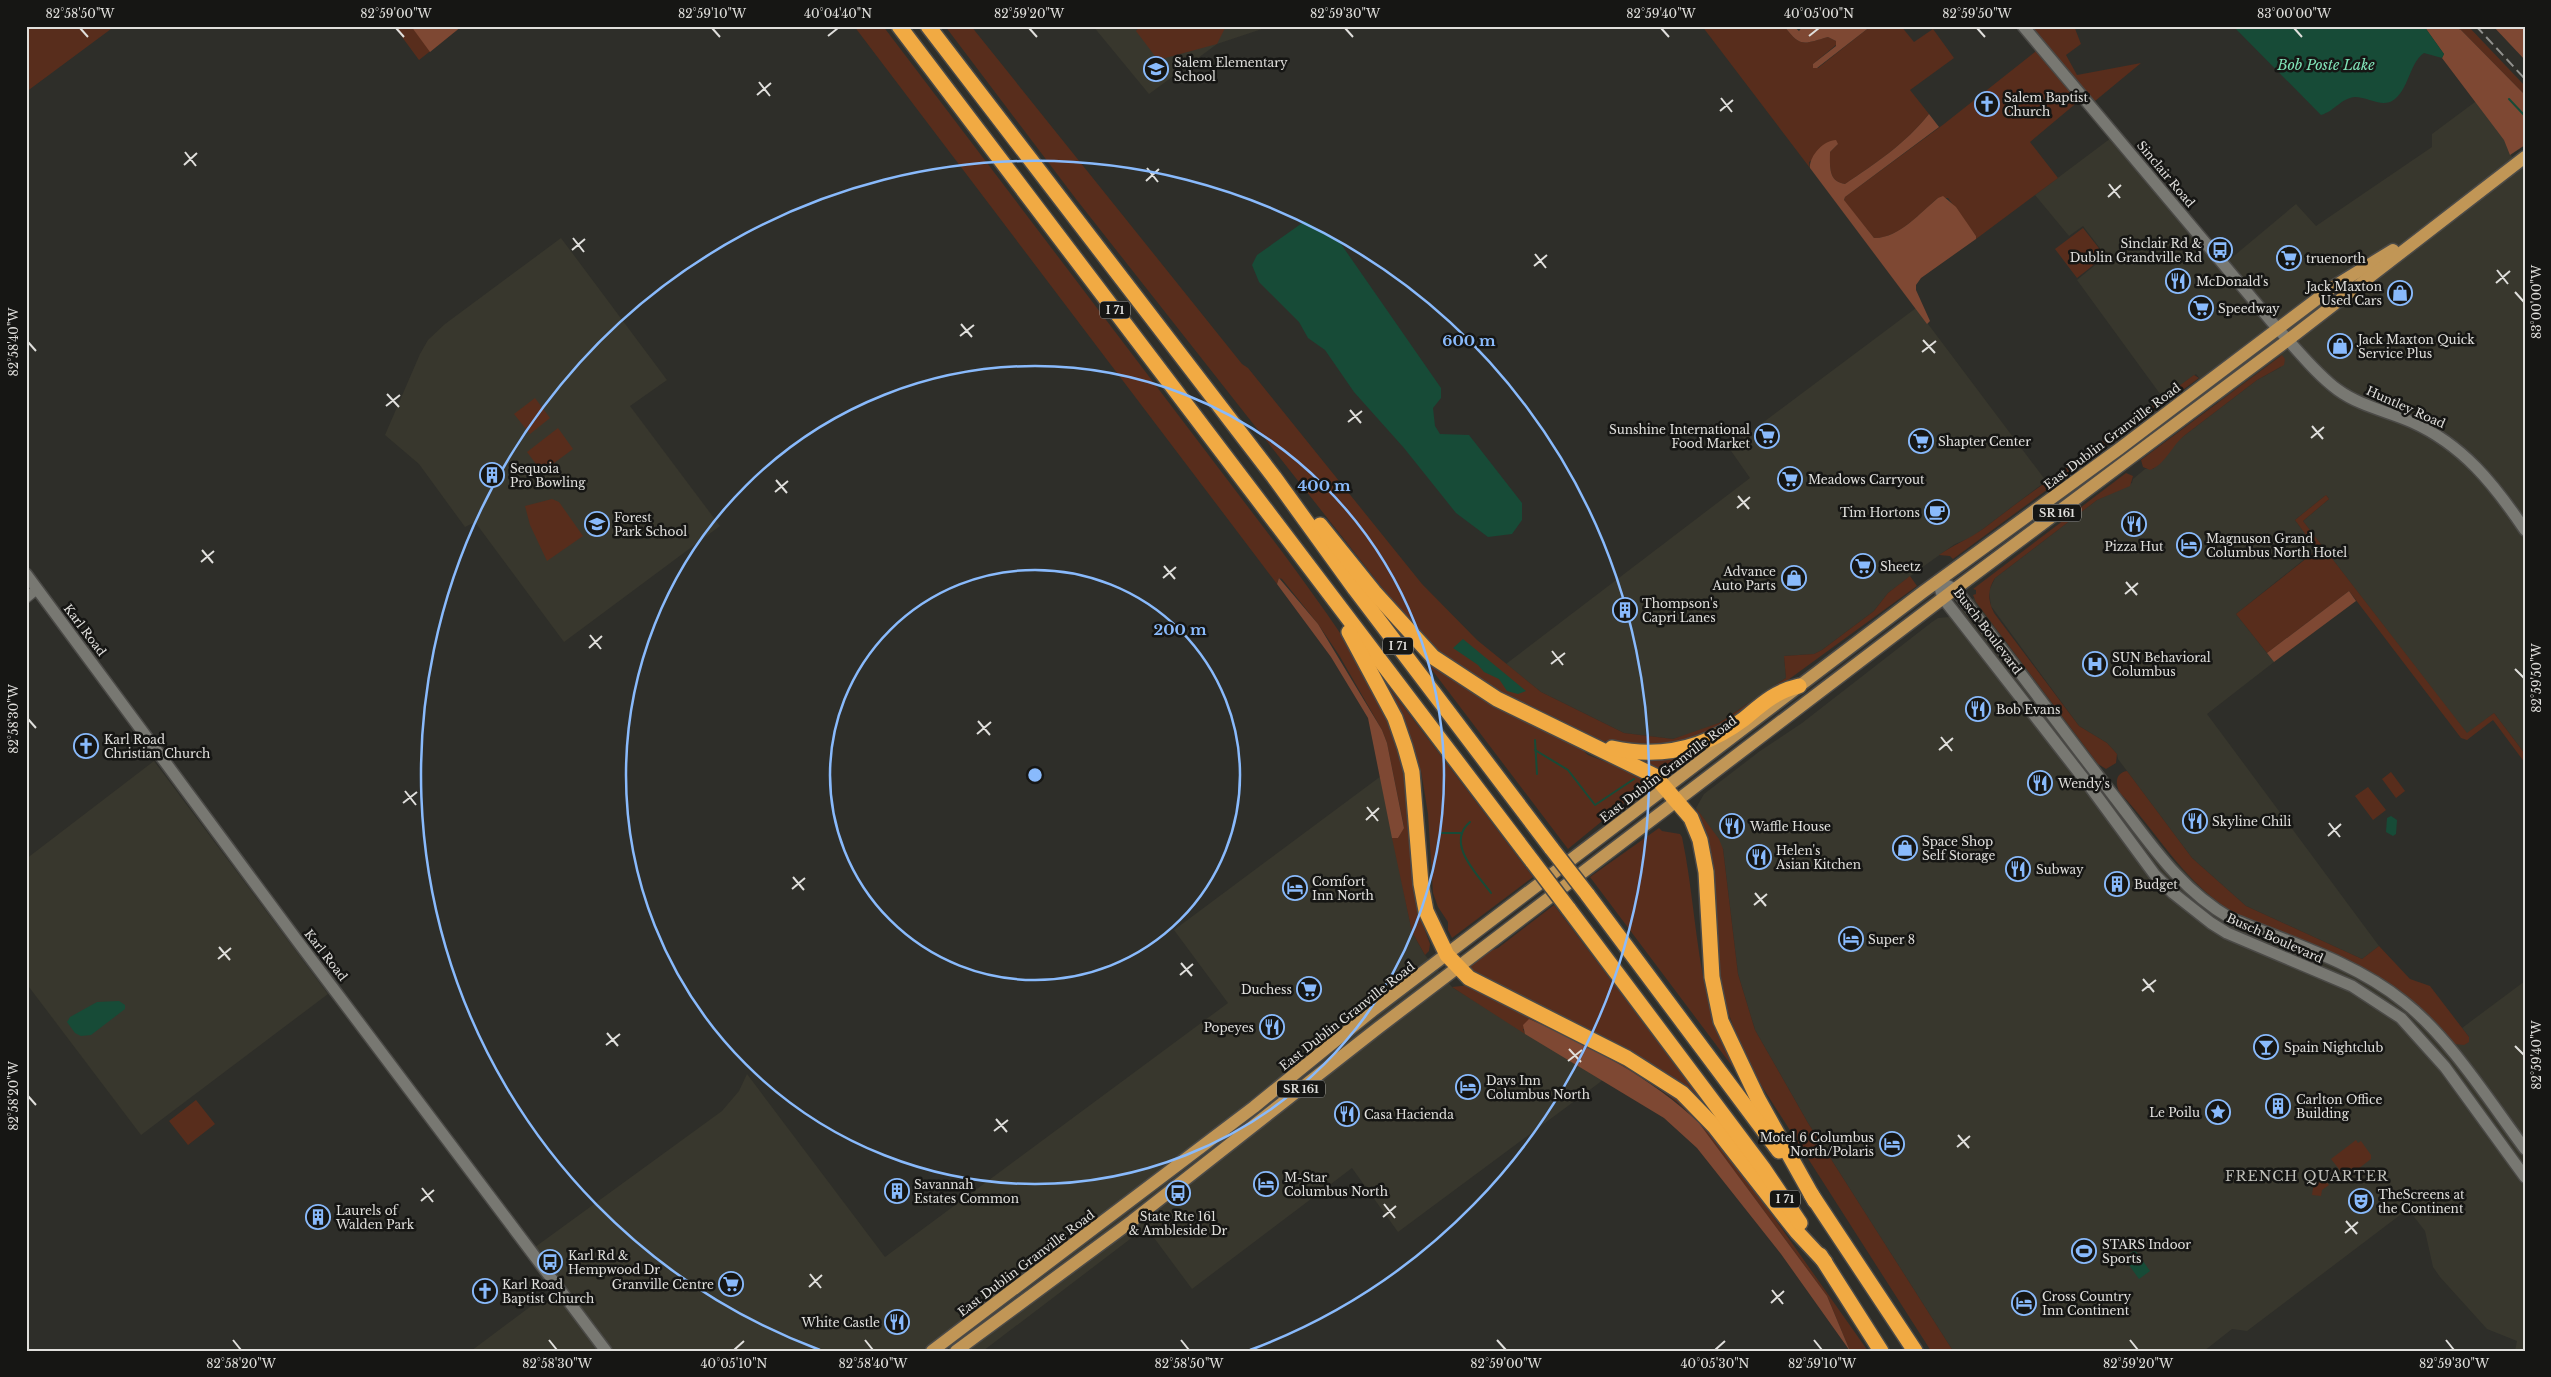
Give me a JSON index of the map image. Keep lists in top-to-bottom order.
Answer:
{
  "streets": {
    "highway": ["I 71"],
    "main road": [
      "Sinclair Road",
      "Huntley Road",
      "East Dublin Granville Road",
      "SR 161",
      "Karl Road",
      "Busch Boulevard"
    ]
  },
  "crossings": [
    ["Sinclair Road", "Huntley Road"],
    ["Sinclair Road", "East Dublin Granville Road"],
    ["Huntley Road", "East Dublin Granville Road"],
    ["East Dublin Granville Road", "Busch Boulevard"]
  ],
  "districts": ["FRENCH QUARTER"],
  "water": ["Bob Poste Lake"],
  "places": {
    "school or university": ["Salem Elementary School", "Forest Park School"],
    "church": ["Salem Baptist Church", "Karl Road Christian Church", "Karl Road Baptist Church"],
    "bus stop": ["Sinclair Rd & Dublin Grandville Rd", "State Rte 161 & Ambleside Dr", "Karl Rd & Hempwood Dr"],
    "supermarket": [
      "truenorth",
      "Speedway",
      "Sunshine International Food Market",
      "Shapter Center",
      "Meadows Carryout",
      "Sheetz",
      "Duchess",
      "Granville Centre"
    ],
    "restaurant": [
      "McDonald's",
      "Pizza Hut",
      "Bob Evans",
      "Wendy's",
      "Skyline Chili",
      "Waffle House",
      "Helen's Asian Kitchen",
      "Subway",
      "Popeyes",
      "Casa Hacienda",
      "White Castle"
    ],
    "shop": [
      "Jack Maxton Used Cars",
      "Jack Maxton Quick Service Plus",
      "Advance Auto Parts",
      "Space Shop Self Storage"
    ],
    "building": [
      "Sequoia Pro Bowling",
      "Thompson's Capri Lanes",
      "Budget",
      "Carlton Office Building",
      "Savannah Estates Common",
      "Laurels of Walden Park"
    ],
    "cafe": ["Tim Hortons"],
    "hotel": [
      "Magnuson Grand Columbus North Hotel",
      "Comfort Inn North",
      "Super 8",
      "Days Inn Columbus North",
      "Motel 6 Columbus North/Polaris",
      "M-Star Columbus North",
      "Cross Country Inn Continent"
    ],
    "hospital": ["SUN Behavioral Columbus"],
    "bar": ["Spain Nightclub"],
    "place": ["Le Poilu"],
    "theatre": ["TheScreens at the Continent"],
    "sports": ["STARS Indoor Sports"]
  },
  "coordinates": [
    "82°58'50\"W",
    "82°59'00\"W",
    "82°59'10\"W",
    "40°04'40\"N",
    "82°59'20\"W",
    "82°59'30\"W",
    "82°59'40\"W",
    "40°05'00\"N",
    "82°59'50\"W",
    "83°00'00\"W",
    "82°58'40\"W",
    "82°58'30\"W",
    "82°58'20\"W",
    "40°05'10\"N",
    "40°05'30\"N"
  ],
  "rings": ["600 m", "400 m", "200 m"]
}
